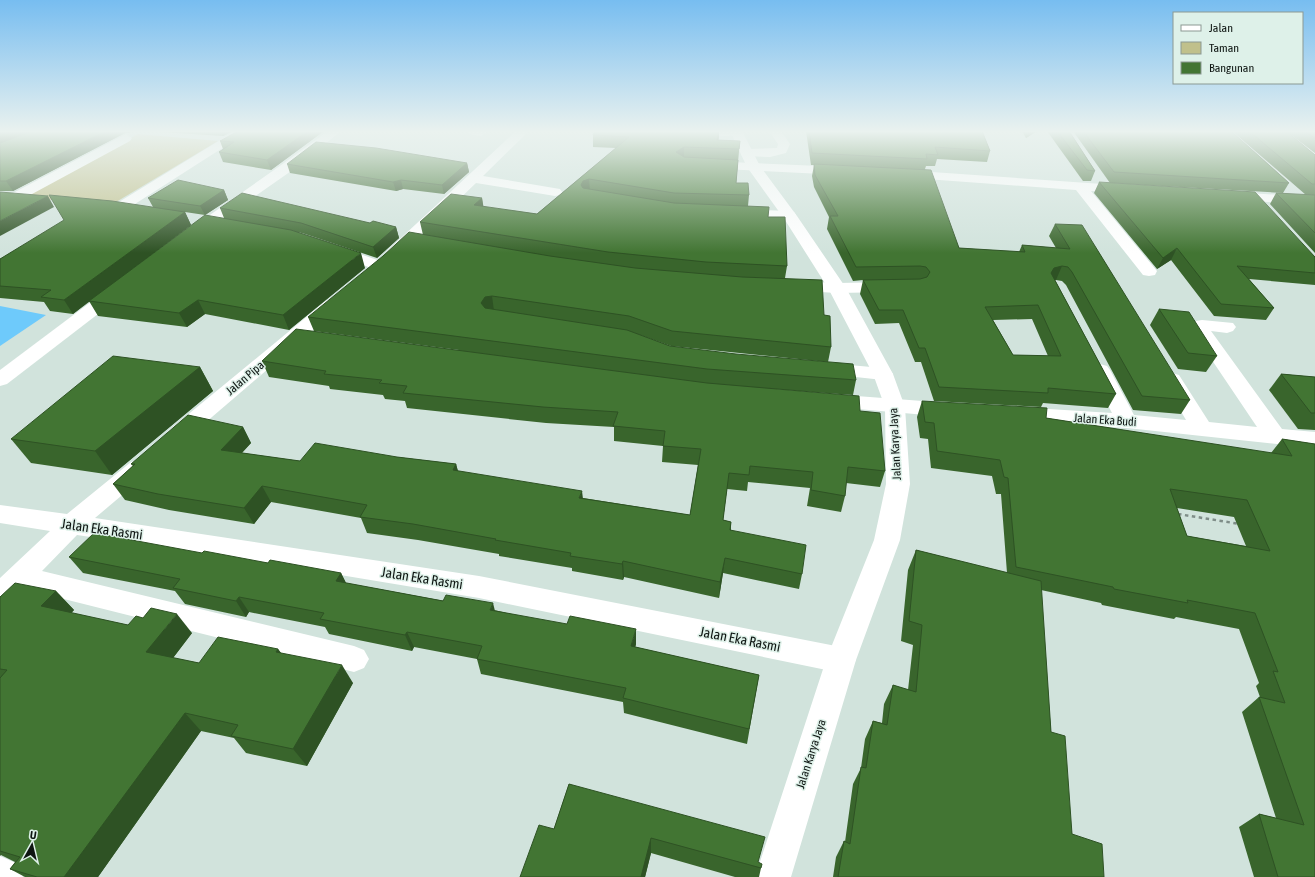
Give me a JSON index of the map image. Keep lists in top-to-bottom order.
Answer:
{
  "streets": {
    "street": [
      "Jalan Pipa",
      "Jalan Eka Budi",
      "Jalan Karya Jaya",
      "Jalan Eka Rasmi"
    ]
  },
  "crossings": [
    ["Jalan Pipa", "Jalan Eka Rasmi"],
    ["Jalan Karya Jaya", "Jalan Eka Rasmi"]
  ],
  "legend": ["Jalan", "Taman", "Bangunan"],
  "north": "top"
}
